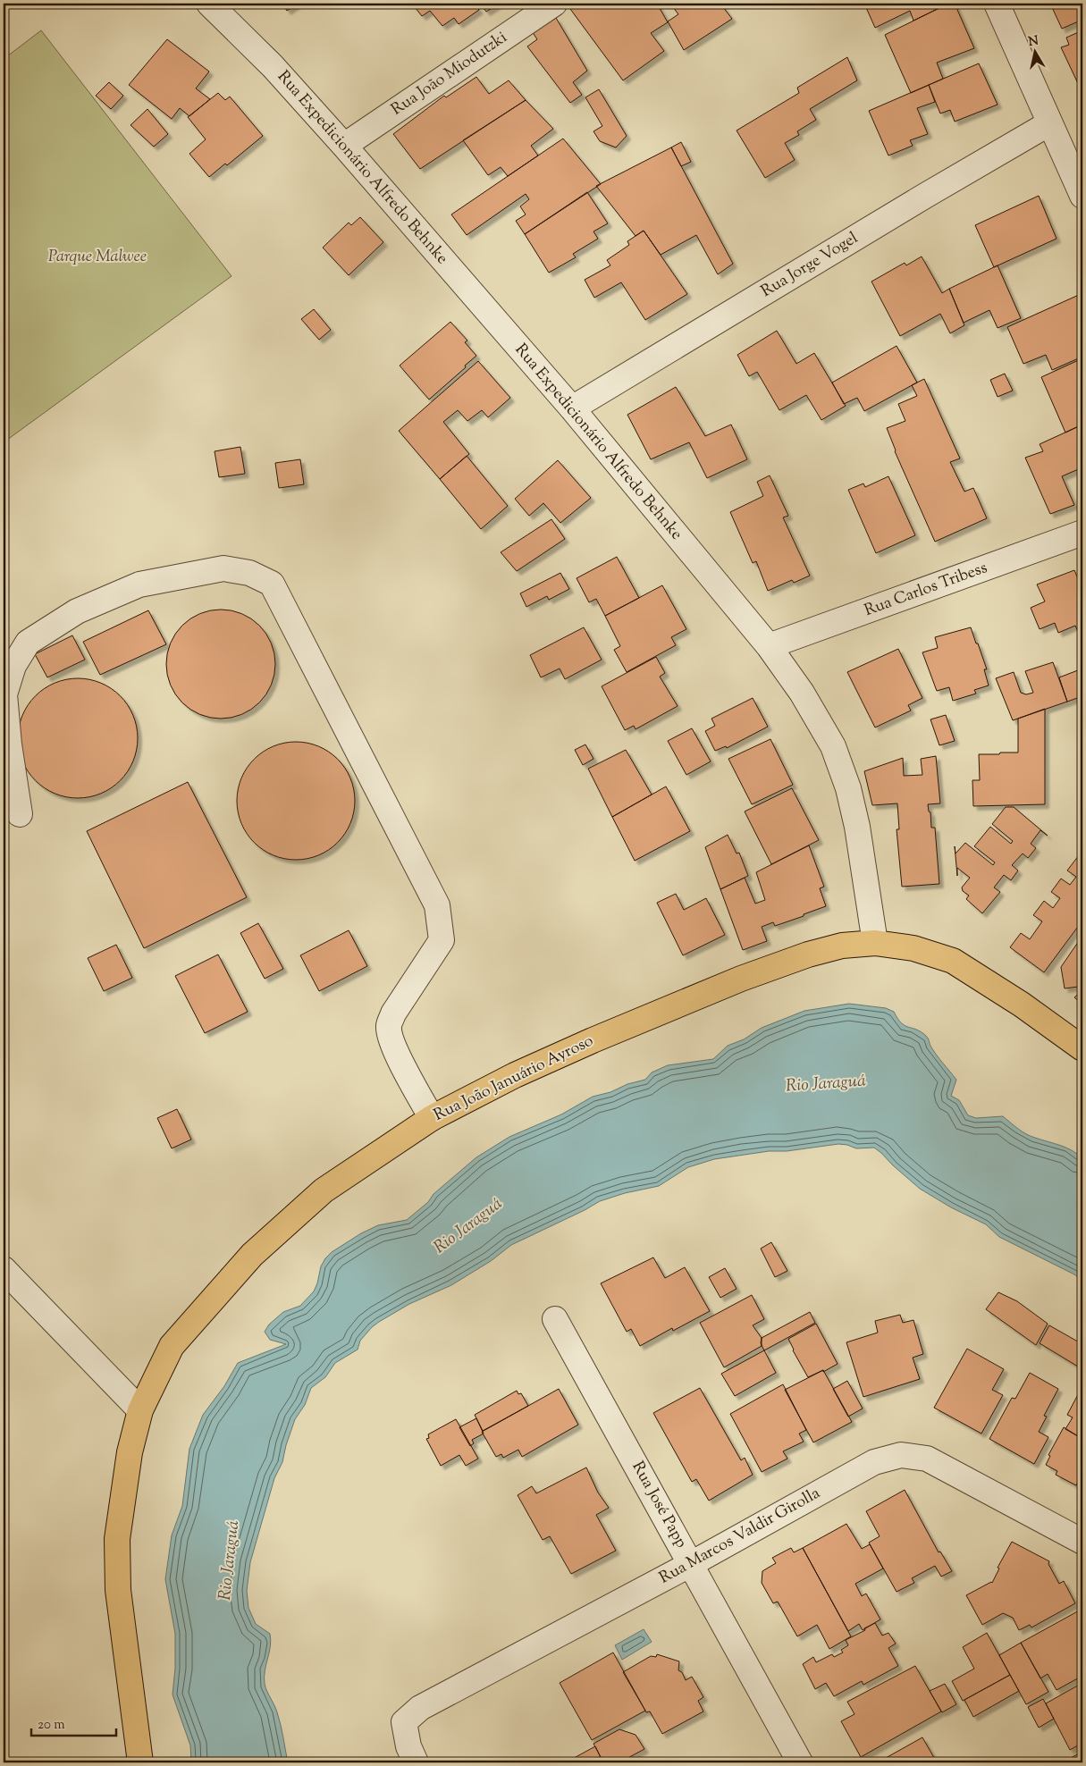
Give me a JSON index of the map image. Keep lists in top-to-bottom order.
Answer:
{
  "streets": {
    "main road": ["Rua João Januário Ayroso"],
    "street": [
      "Rua João Miodutzki",
      "Rua Expedicionário Alfredo Behnke",
      "Rua Jorge Vogel",
      "Rua Carlos Tribess",
      "Rua José Papp",
      "Rua Marcos Valdir Girolla"
    ]
  },
  "crossings": [
    ["Rua João Miodutzki", "Rua Expedicionário Alfredo Behnke"],
    ["Rua Expedicionário Alfredo Behnke", "Rua Jorge Vogel"],
    ["Rua Expedicionário Alfredo Behnke", "Rua Carlos Tribess"],
    ["Rua Expedicionário Alfredo Behnke", "Rua João Januário Ayroso"],
    ["Rua José Papp", "Rua Marcos Valdir Girolla"]
  ],
  "water": ["Rio Jaraguá"],
  "parks": ["Parque Malwee"],
  "scale_bar": "20 m",
  "north": "top"
}
